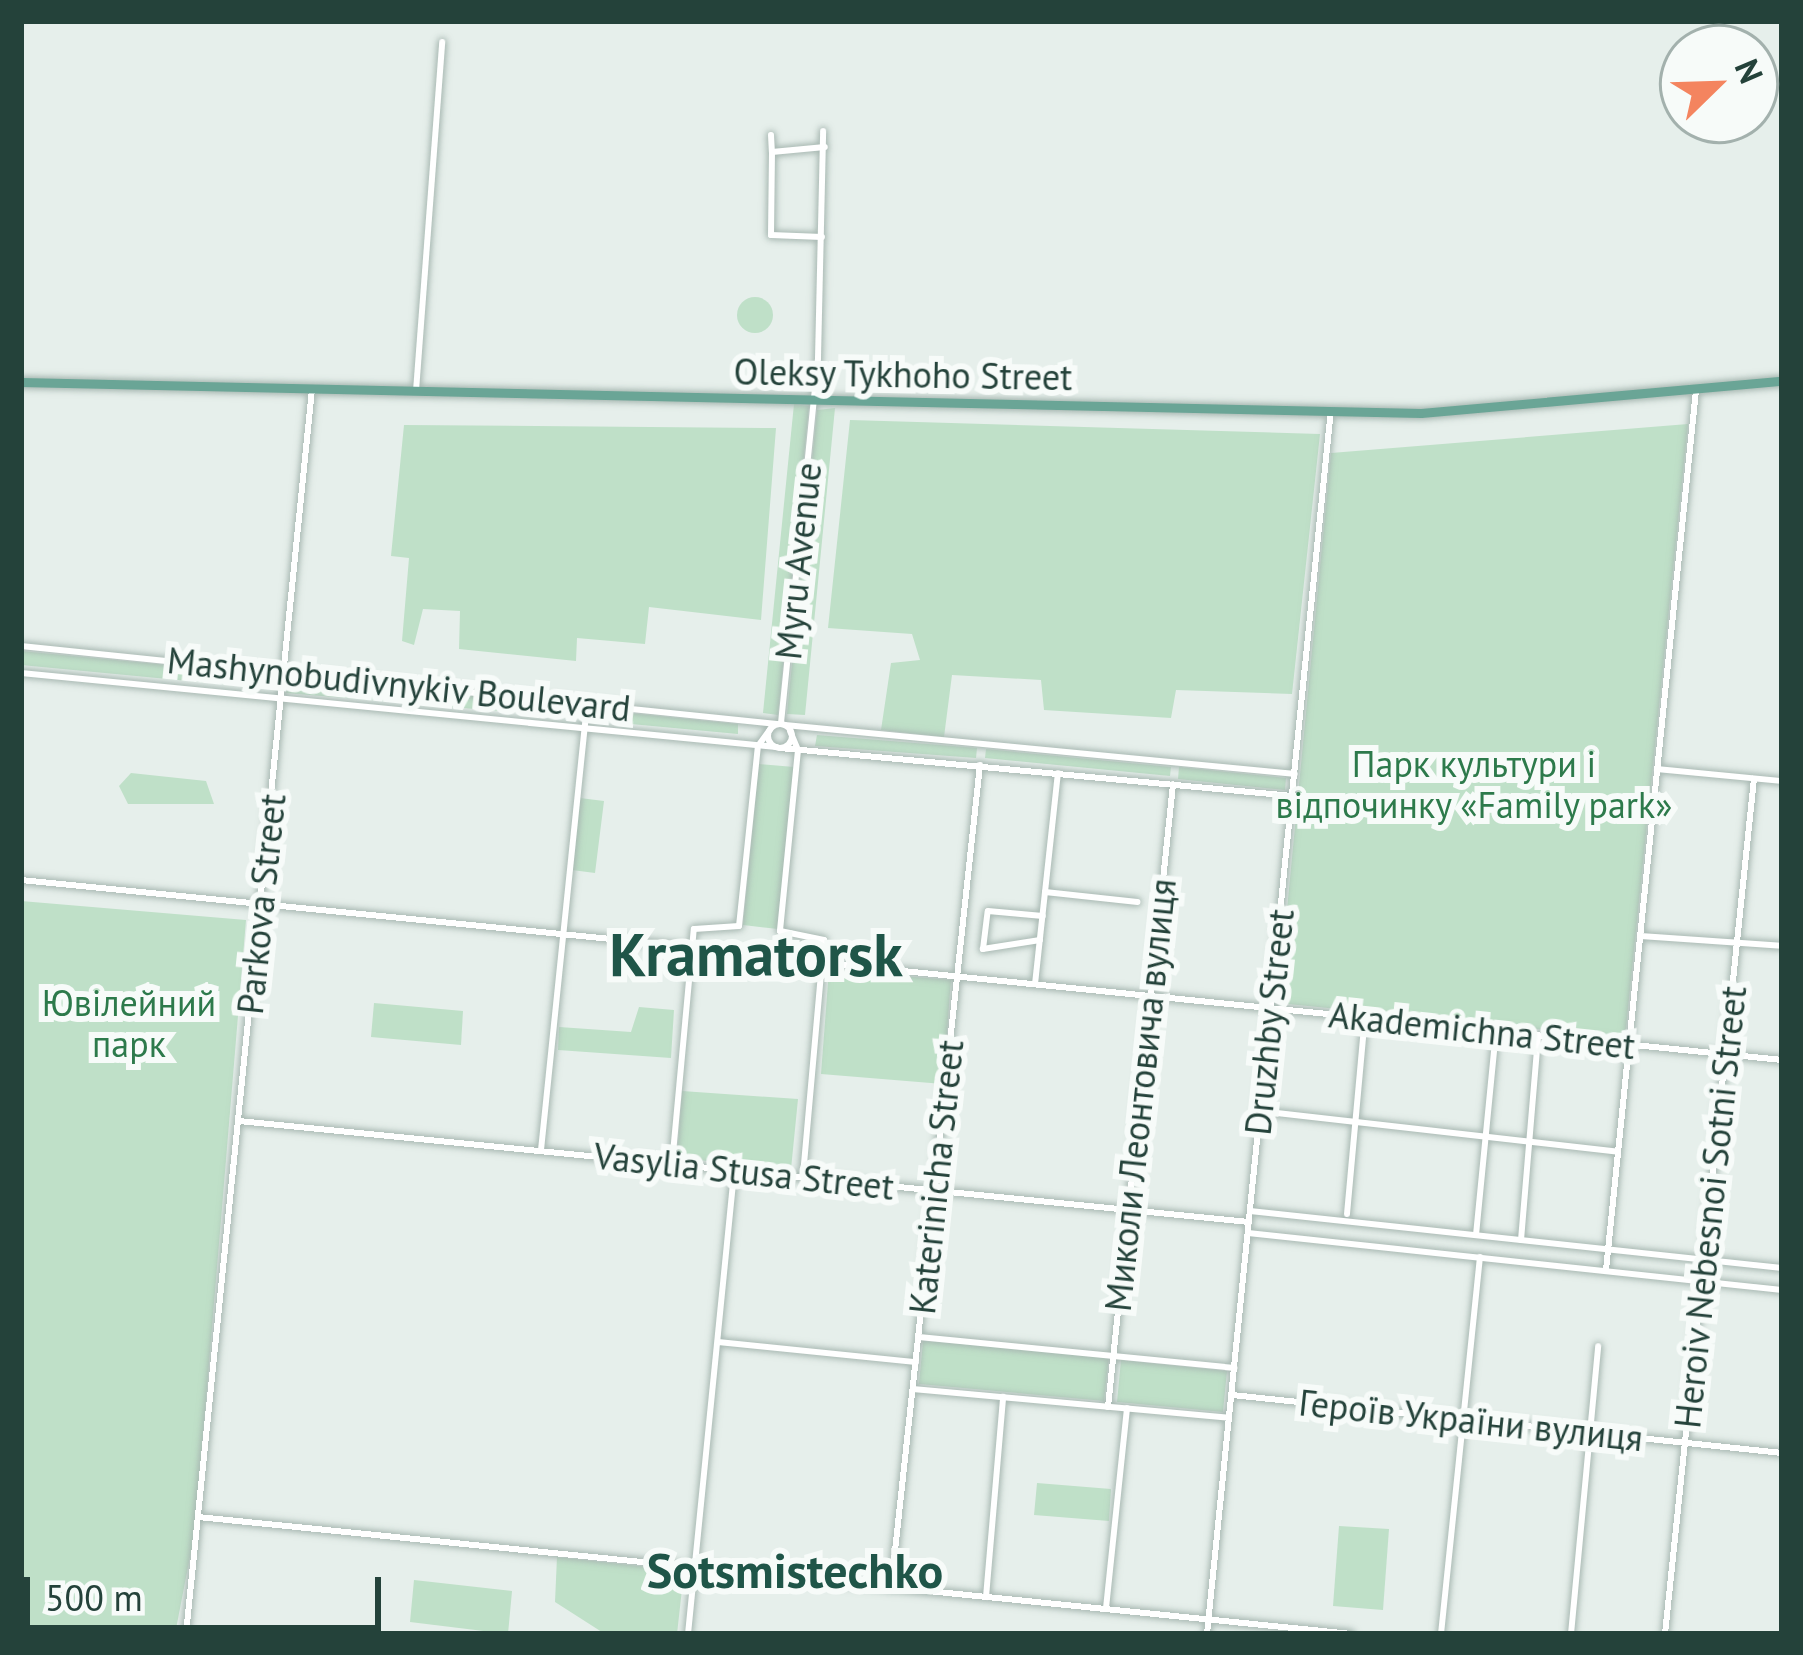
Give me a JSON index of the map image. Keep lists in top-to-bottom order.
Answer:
{
  "streets": {
    "main road": ["Oleksy Tykhoho Street"],
    "street": [
      "Myru Avenue",
      "Mashynobudivnykiv Boulevard",
      "Parkova Street",
      "Druzhby Street",
      "Akademichna Street",
      "Миколи Леонтовича вулиця",
      "Vasylia Stusa Street",
      "Katerinicha Street",
      "Heroiv Nebesnoi Sotni Street",
      "Героїв України вулиця"
    ]
  },
  "crossings": [
    ["Oleksy Tykhoho Street", "Myru Avenue"],
    ["Oleksy Tykhoho Street", "Parkova Street"],
    ["Oleksy Tykhoho Street", "Druzhby Street"],
    ["Myru Avenue", "Mashynobudivnykiv Boulevard"],
    ["Myru Avenue", "Akademichna Street"],
    ["Mashynobudivnykiv Boulevard", "Parkova Street"],
    ["Mashynobudivnykiv Boulevard", "Druzhby Street"],
    ["Mashynobudivnykiv Boulevard", "Миколи Леонтовича вулиця"],
    ["Mashynobudivnykiv Boulevard", "Katerinicha Street"],
    ["Parkova Street", "Vasylia Stusa Street"],
    ["Druzhby Street", "Akademichna Street"],
    ["Druzhby Street", "Vasylia Stusa Street"],
    ["Druzhby Street", "Героїв України вулиця"],
    ["Akademichna Street", "Миколи Леонтовича вулиця"],
    ["Akademichna Street", "Katerinicha Street"],
    ["Akademichna Street", "Heroiv Nebesnoi Sotni Street"],
    ["Миколи Леонтовича вулиця", "Vasylia Stusa Street"],
    ["Vasylia Stusa Street", "Katerinicha Street"],
    ["Heroiv Nebesnoi Sotni Street", "Героїв України вулиця"]
  ],
  "districts": ["Kramatorsk", "Sotsmistechko"],
  "parks": ["Парк культури і відпочинку «Family park»", "Ювілейний парк"],
  "scale_bar": "500 m",
  "north": "top right"
}
